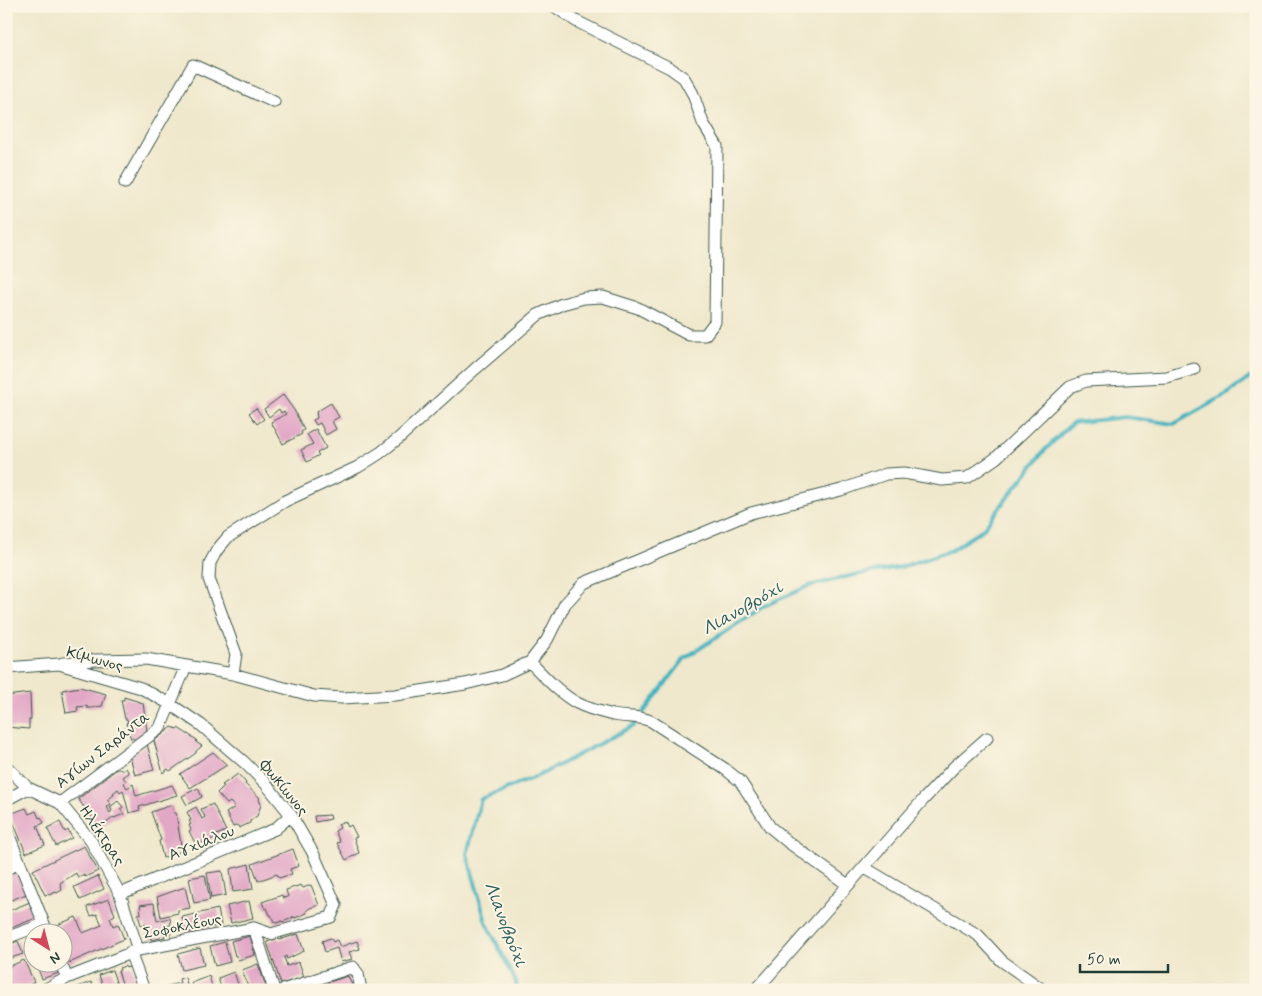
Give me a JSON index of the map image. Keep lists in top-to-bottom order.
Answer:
{
  "streets": {
    "street": [
      "Κίμωνος",
      "Αγίων Σαράντα",
      "Φωκίωνος",
      "Ηλέκτρας",
      "Αγχιάλου",
      "Σοφοκλέους"
    ]
  },
  "crossings": [
    ["Κίμωνος", "Αγίων Σαράντα"],
    ["Κίμωνος", "Φωκίωνος"],
    ["Αγίων Σαράντα", "Φωκίωνος"],
    ["Αγίων Σαράντα", "Ηλέκτρας"],
    ["Φωκίωνος", "Αγχιάλου"],
    ["Φωκίωνος", "Σοφοκλέους"],
    ["Ηλέκτρας", "Αγχιάλου"],
    ["Ηλέκτρας", "Σοφοκλέους"]
  ],
  "water": ["Λιανοβρόχι"],
  "scale_bar": "50 m",
  "north": "bottom right"
}
